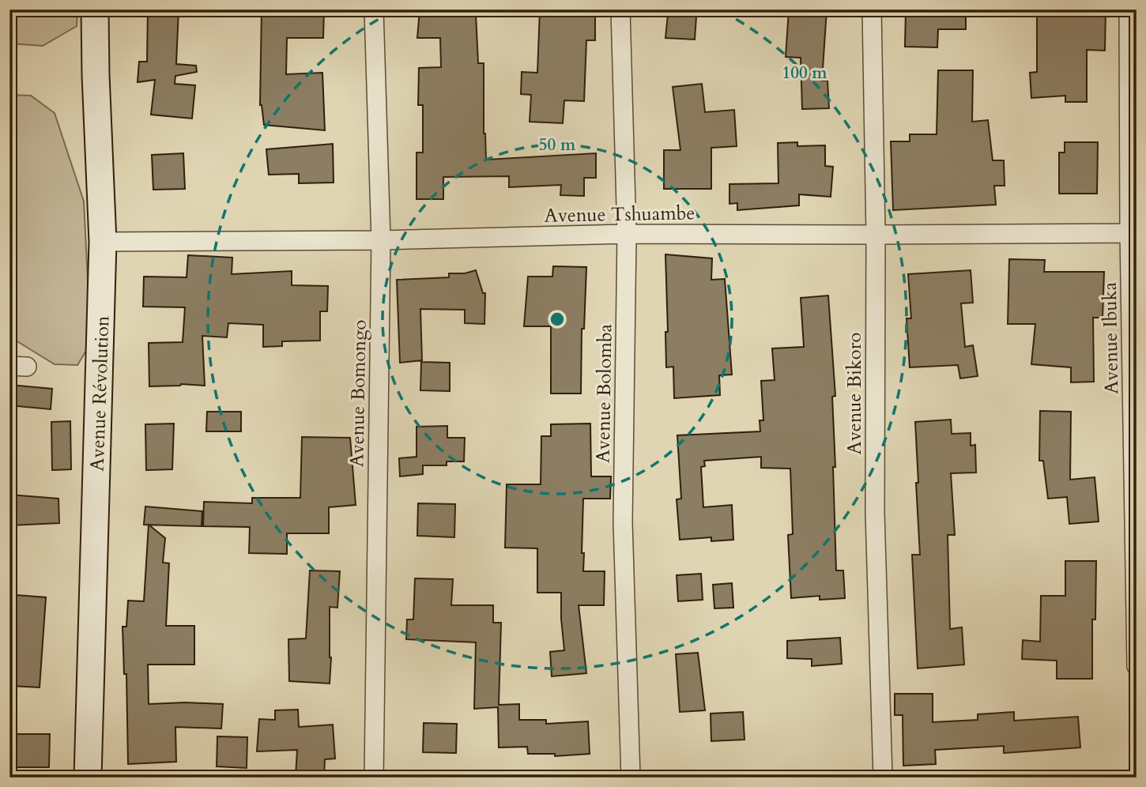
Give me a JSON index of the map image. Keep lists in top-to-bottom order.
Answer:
{
  "streets": {
    "street": [
      "Avenue Tshuambe",
      "Avenue Ibuka",
      "Avenue Révolution",
      "Avenue Bomongo",
      "Avenue Bolomba",
      "Avenue Bikoro"
    ]
  },
  "crossings": [
    ["Avenue Tshuambe", "Avenue Ibuka"],
    ["Avenue Tshuambe", "Avenue Révolution"],
    ["Avenue Tshuambe", "Avenue Bomongo"],
    ["Avenue Tshuambe", "Avenue Bolomba"],
    ["Avenue Tshuambe", "Avenue Bikoro"]
  ],
  "rings": ["100 m", "50 m"]
}
